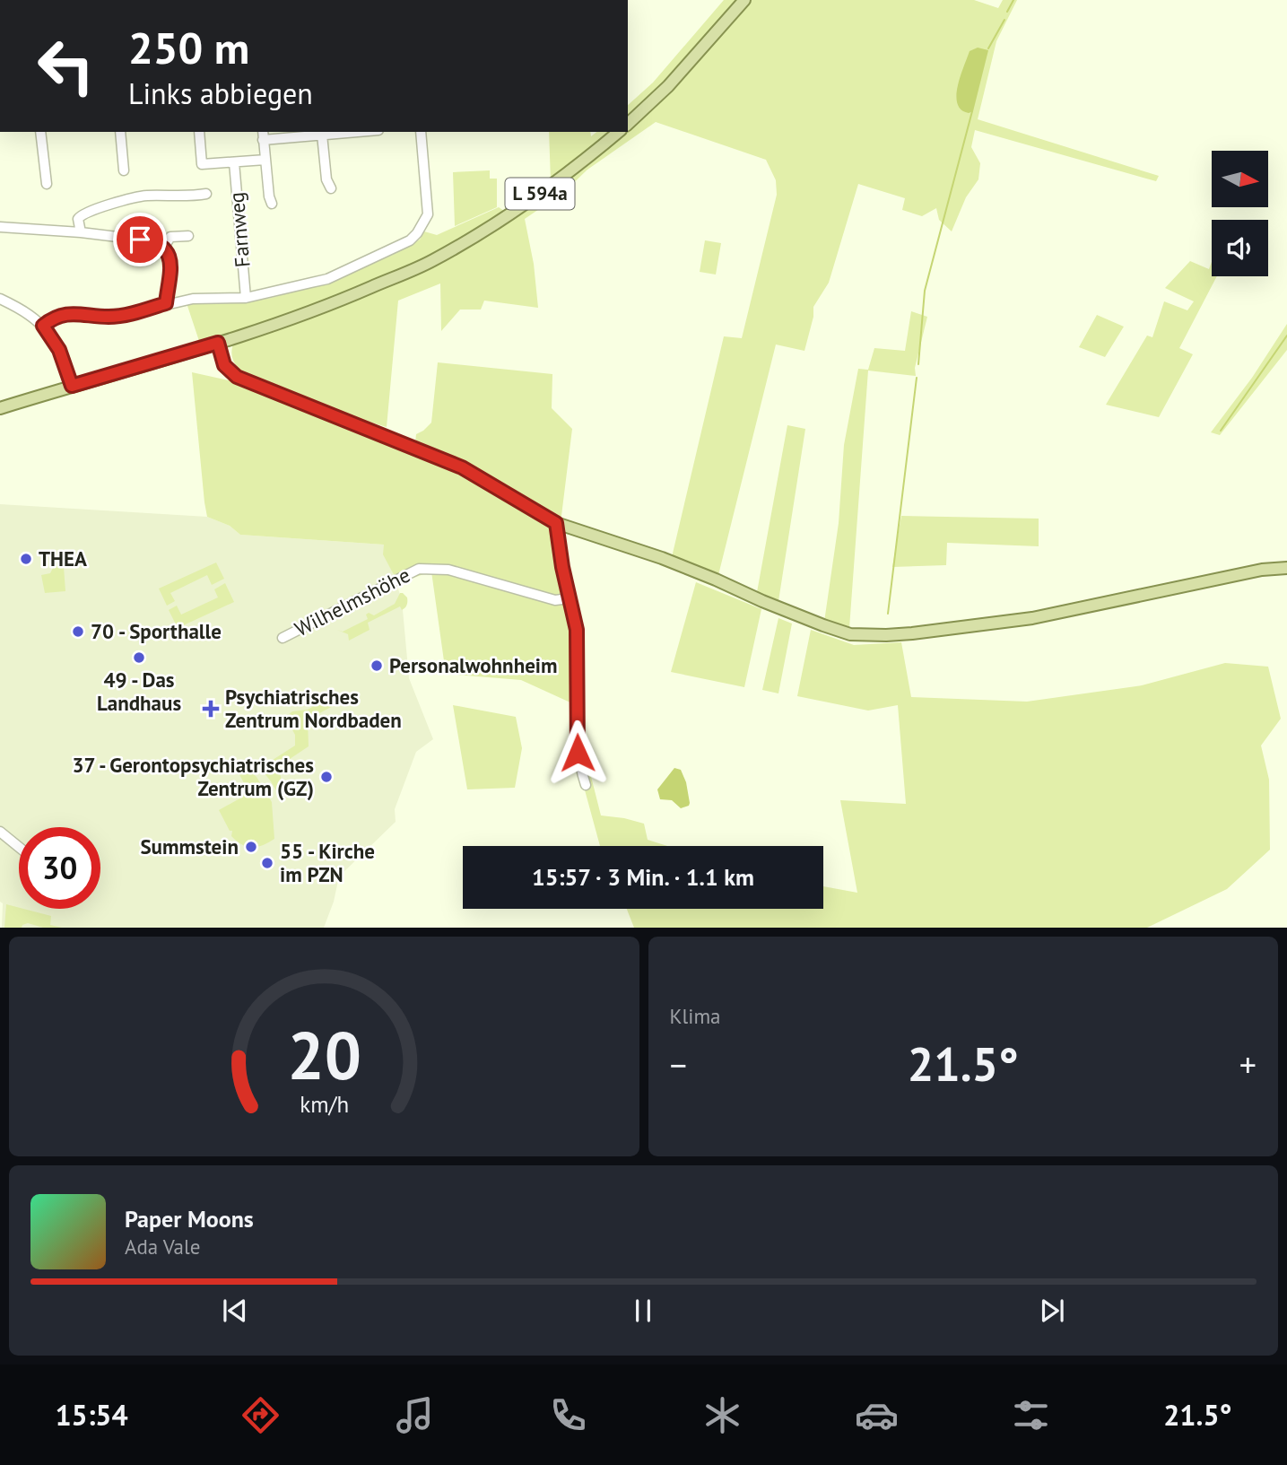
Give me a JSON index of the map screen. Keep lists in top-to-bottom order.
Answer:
{
  "streets": {
    "main road": ["L 594a"],
    "street": ["Farnweg", "Wilhelmshöhe"]
  },
  "places": {
    "other": [
      "THEA",
      "70 - Sporthalle",
      "49 - Das Landhaus",
      "Personalwohnheim",
      "37 - Gerontopsychiatrisches Zentrum (GZ)",
      "Summstein",
      "55 - Kirche im PZN"
    ],
    "health": ["Psychiatrisches Zentrum Nordbaden"]
  },
  "north": "right",
  "page": {
    "turn": ["250 m", "Links abbiegen"],
    "limit": "30",
    "trip": "15:57 · 3 Min. · 1.1 km",
    "tile": "Klima",
    "heat": ["−", "21.5°", "+"],
    "song": ["Paper Moons", "Ada Vale"],
    "tabs": ["15:54", "21.5°"],
    "gauge": ["20", "km/h"]
  }
}
